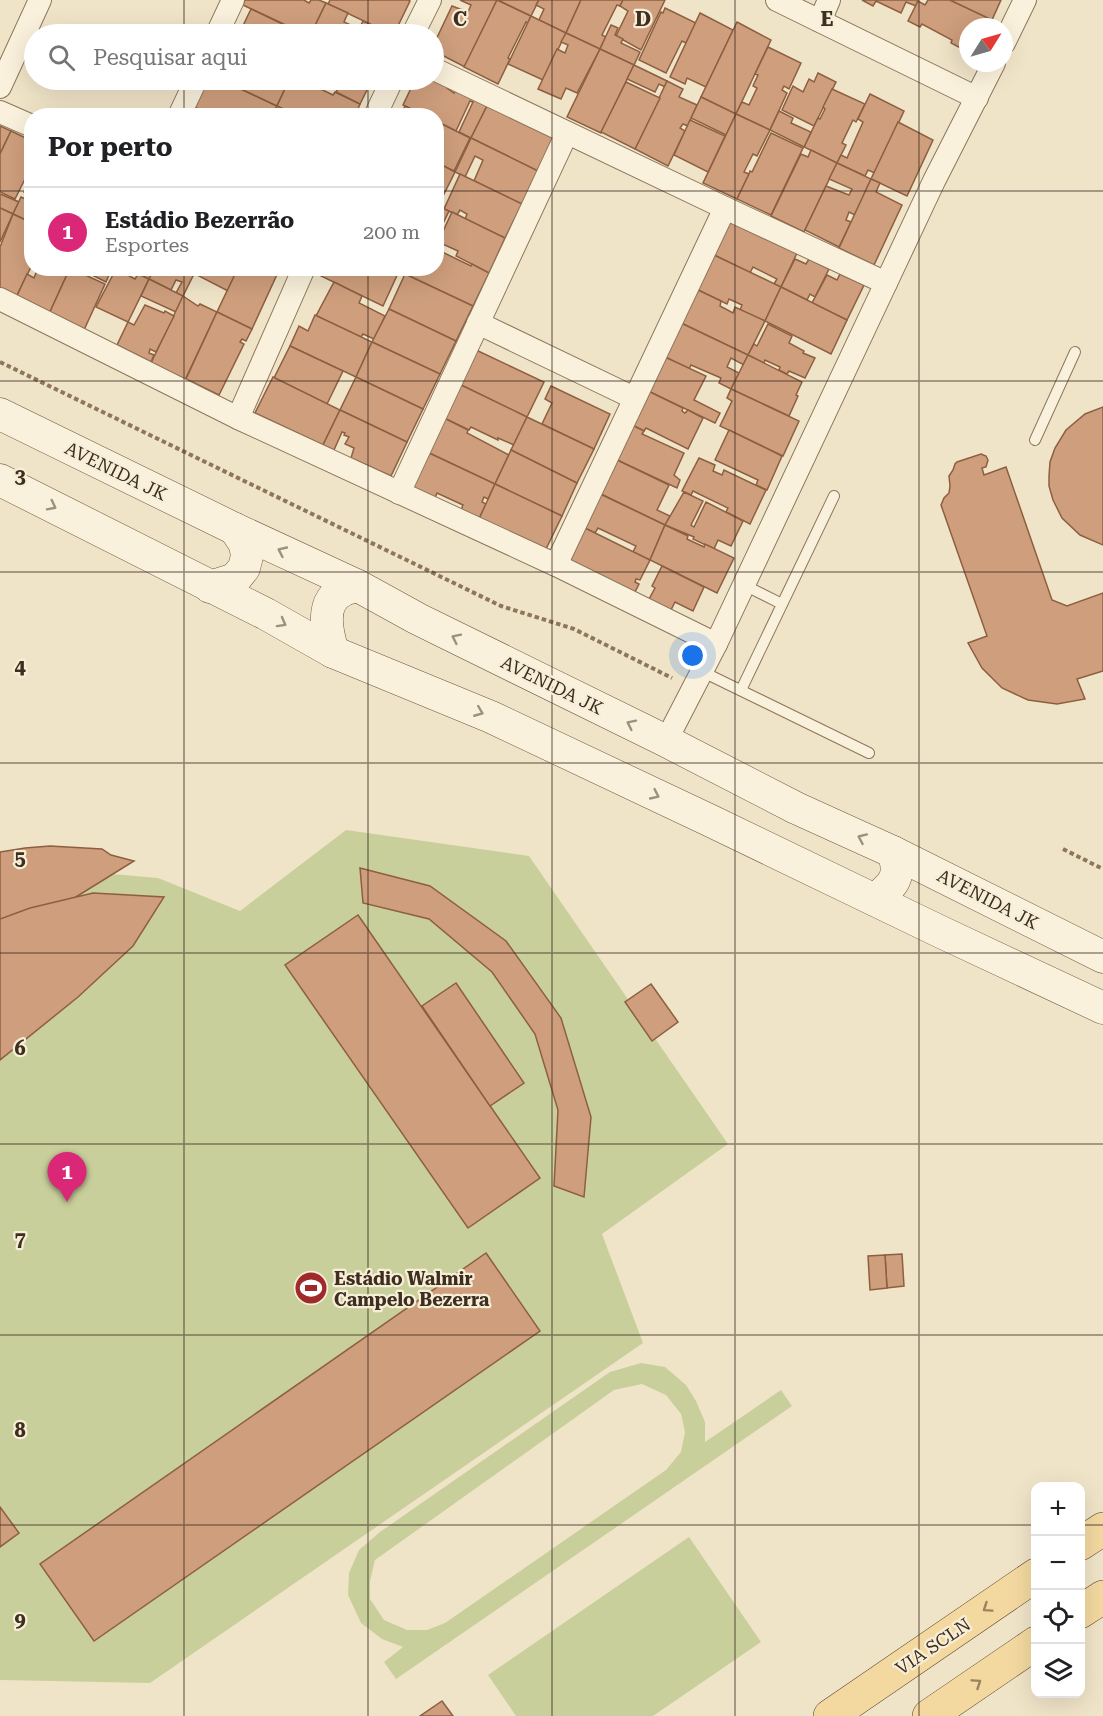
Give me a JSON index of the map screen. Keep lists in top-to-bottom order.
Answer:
{
  "streets": {
    "main road": ["AVENIDA JK", "VIA SCLN"]
  },
  "places": {
    "sports": ["Estádio Walmir Campelo Bezerra"]
  },
  "north": "top right",
  "page": {
    "search": "Pesquisar aqui",
    "heading": "Por perto",
    "list": [
      {
        "mark": "1",
        "name": "Estádio Bezerrão",
        "note": "Esportes",
        "value": "200 m"
      }
    ],
    "pins": "1",
    "map_buttons": ["+", "−"]
  },
  "grid": {
    "columns": ["C", "D", "E"],
    "rows": [
      "3",
      "4",
      "5",
      "6",
      "7",
      "8",
      "9"
    ]
  }
}
